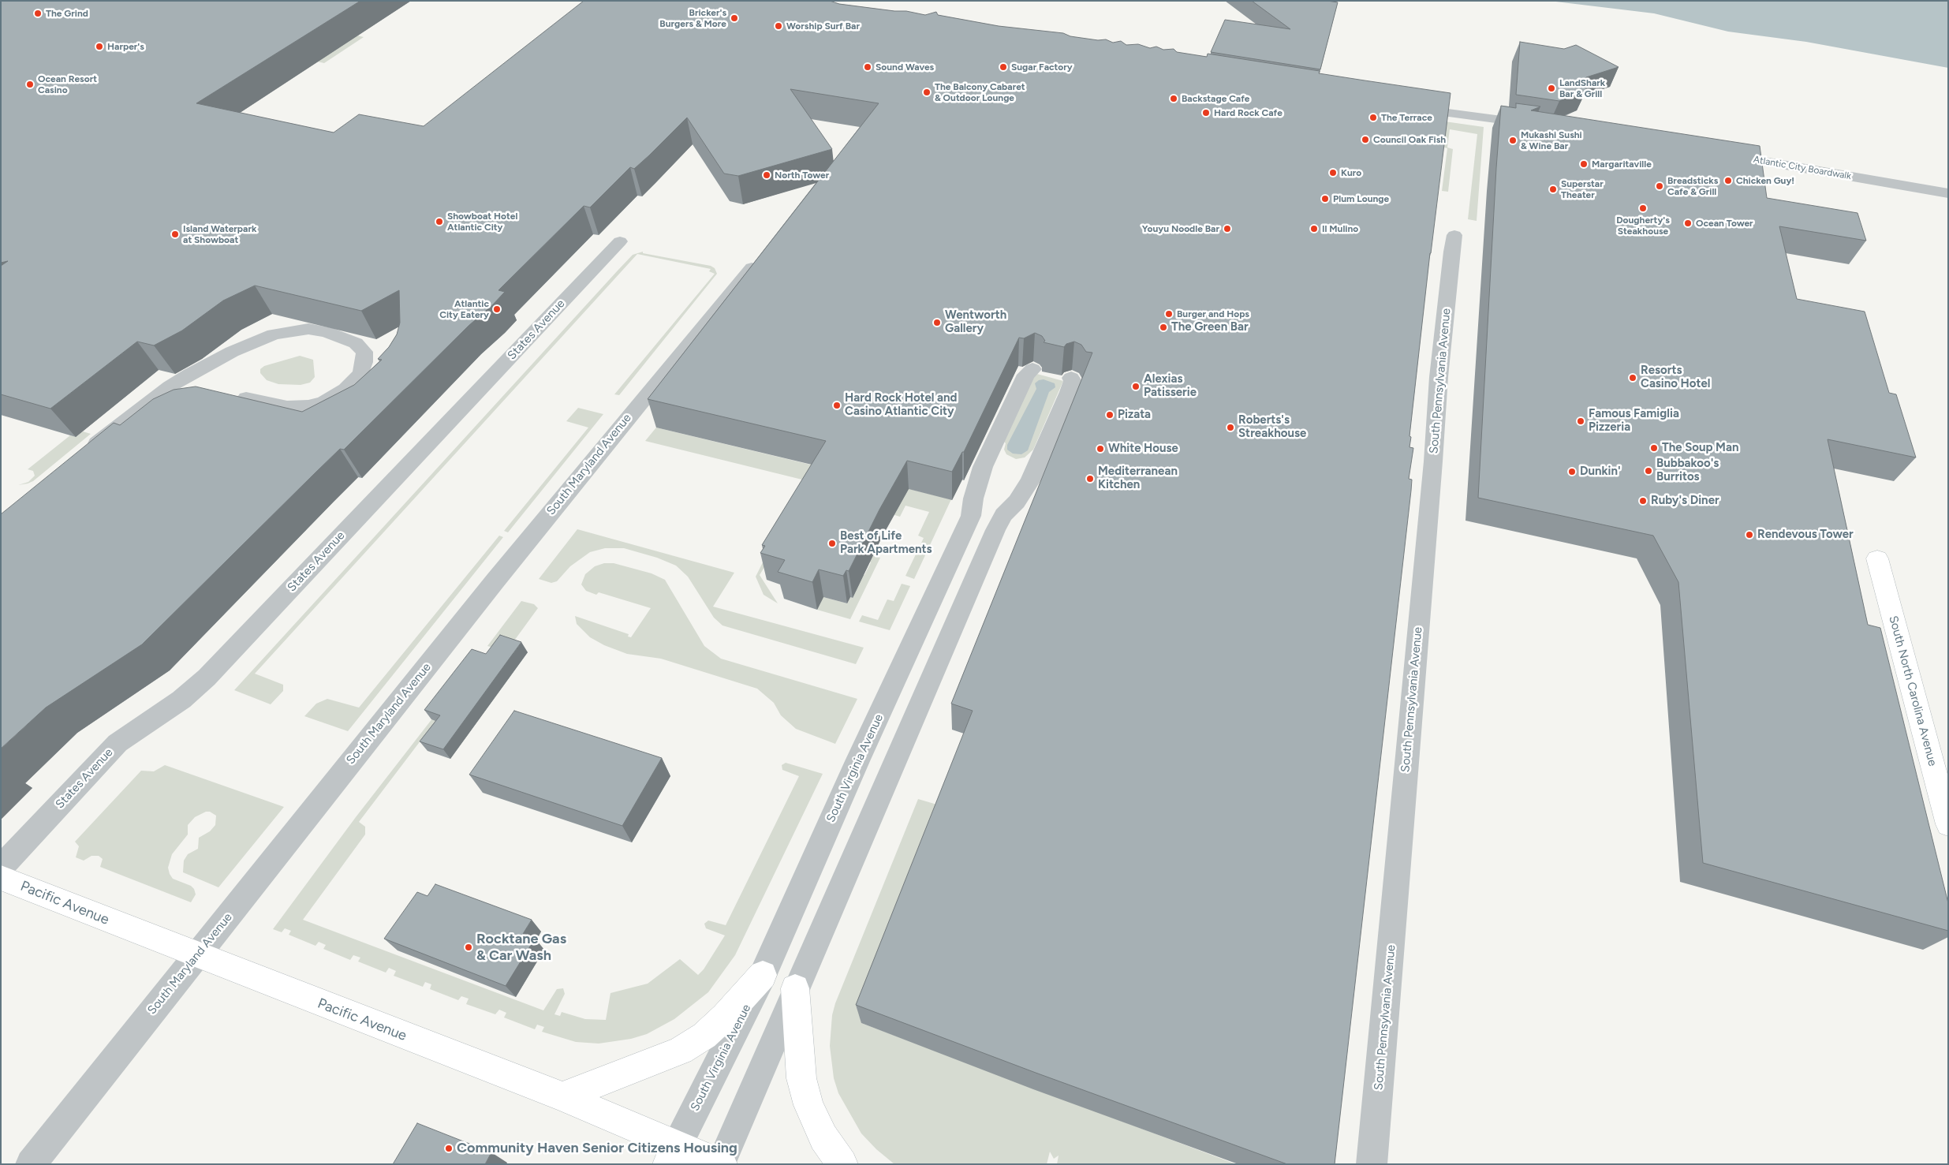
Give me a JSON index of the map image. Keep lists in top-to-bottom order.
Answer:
{
  "streets": {
    "street": [
      "Atlantic City Boardwalk",
      "States Avenue",
      "South Pennsylvania Avenue",
      "South Maryland Avenue",
      "South North Carolina Avenue",
      "South Virginia Avenue",
      "Pacific Avenue"
    ]
  },
  "crossings": [
    ["South Maryland Avenue", "Pacific Avenue"],
    ["South Virginia Avenue", "Pacific Avenue"]
  ],
  "places": [
    "The Grind",
    "Bricker's Burgers & More",
    "Worship Surf Bar",
    "Harper's",
    "Sound Waves",
    "Sugar Factory",
    "Ocean Resort Casino",
    "LandShark Bar & Grill",
    "The Balcony Cabaret & Outdoor Lounge",
    "Backstage Cafe",
    "Hard Rock Cafe",
    "The Terrace",
    "Council Oak Fish",
    "Mukashi Sushi & Wine Bar",
    "Margaritaville",
    "Kuro",
    "North Tower",
    "Chicken Guy!",
    "Breadsticks Cafe & Grill",
    "Superstar Theater",
    "Plum Lounge",
    "Dougherty's Steakhouse",
    "Showboat Hotel Atlantic City",
    "Ocean Tower",
    "Youyu Noodle Bar",
    "Il Mulino",
    "Island Waterpark at Showboat",
    "Atlantic City Eatery",
    "Burger and Hops",
    "Wentworth Gallery",
    "The Green Bar",
    "Resorts Casino Hotel",
    "Alexias Patisserie",
    "Hard Rock Hotel and Casino Atlantic City",
    "Pizata",
    "Famous Famiglia Pizzeria",
    "Roberts's Streakhouse",
    "The Soup Man",
    "White House",
    "Bubbakoo's Burritos",
    "Dunkin'",
    "Mediterranean Kitchen",
    "Ruby's Diner",
    "Rendevous Tower",
    "Best of Life Park Apartments",
    "Rocktane Gas & Car Wash",
    "Community Haven Senior Citizens Housing"
  ]
}
